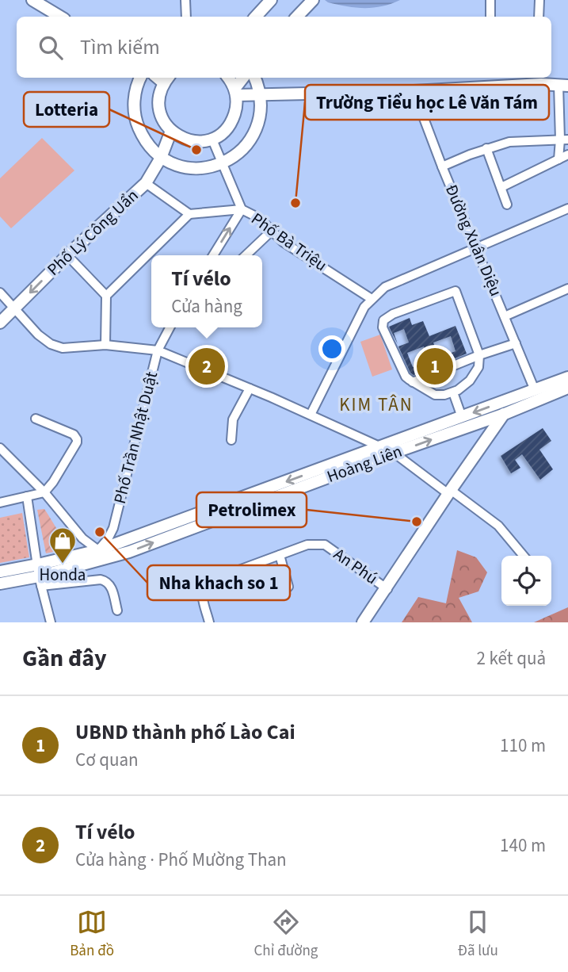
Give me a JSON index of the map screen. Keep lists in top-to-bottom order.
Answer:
{
  "streets": {
    "main road": ["Phố Lý Công Uẩn", "Hoàng Liên"],
    "street": [
      "Đường Xuân Diệu",
      "Phố Bà Triệu",
      "Phố Trần Nhật Duật",
      "An Phú"
    ]
  },
  "crossings": [
    ["Đường Xuân Diệu", "Hoàng Liên"],
    ["Phố Trần Nhật Duật", "Hoàng Liên"]
  ],
  "districts": ["KIM TÂN"],
  "places": {
    "other": [
      "Lotteria",
      "Trường Tiểu học Lê Văn Tám",
      "Petrolimex",
      "Nha khach so 1"
    ],
    "shop": ["Honda"]
  },
  "page": {
    "search": "Tìm kiếm",
    "popup": ["Tí vélo", "Cửa hàng"],
    "pins": ["1", "2"],
    "heading": ["Gần đây", "2 kết quả"],
    "list": [
      {
        "mark": "1",
        "name": "UBND thành phố Lào Cai",
        "note": "Cơ quan",
        "value": "110 m"
      },
      {
        "mark": "2",
        "name": "Tí vélo",
        "note": "Cửa hàng · Phố Mường Than",
        "value": "140 m"
      }
    ],
    "nav": ["Bản đồ", "Chỉ đường", "Đã lưu"]
  }
}
